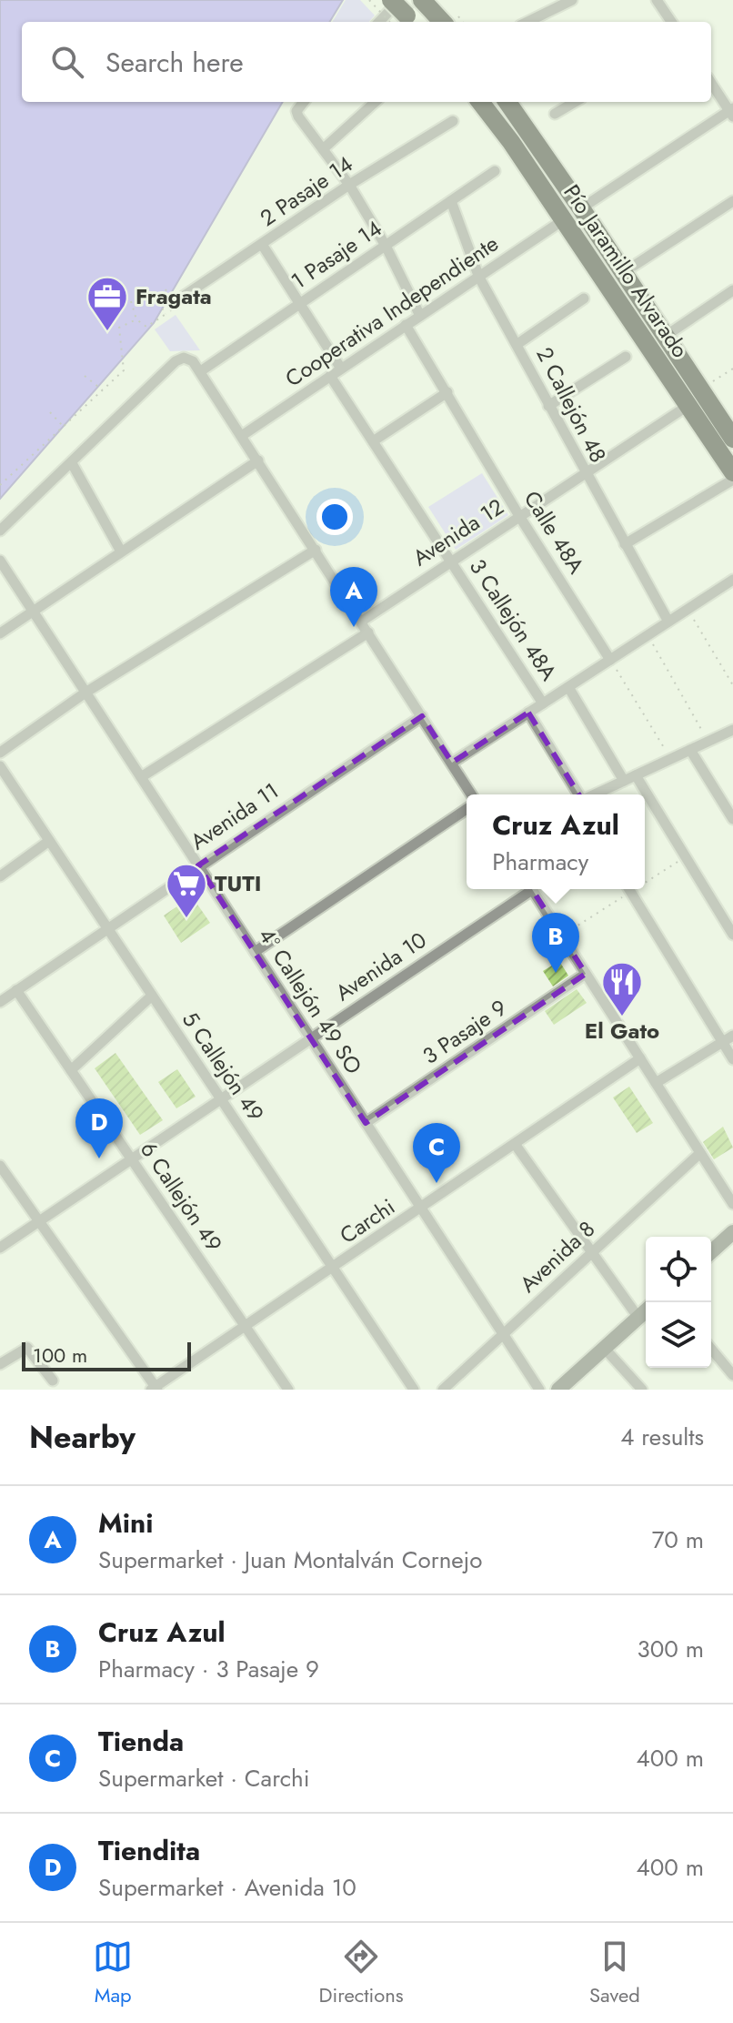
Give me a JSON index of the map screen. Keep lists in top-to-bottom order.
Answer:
{
  "streets": {
    "highway": ["Pío Jaramillo Alvarado"],
    "street": [
      "2 Pasaje 14",
      "1 Pasaje 14",
      "Cooperativa Independiente",
      "2 Callejón 48",
      "Avenida 12",
      "Calle 48A",
      "3 Callejón 48A",
      "Avenida 11",
      "Avenida 10",
      "4º Callejón 49 SO",
      "3 Pasaje 9",
      "5 Callejón 49",
      "6 Callejón 49",
      "Carchi",
      "Avenida 8"
    ]
  },
  "crossings": [
    ["1 Pasaje 14", "2 Callejón 48"],
    ["Pío Jaramillo Alvarado", "Cooperativa Independiente"],
    ["Pío Jaramillo Alvarado", "Avenida 12"],
    ["Cooperativa Independiente", "2 Callejón 48"],
    ["Cooperativa Independiente", "Calle 48A"],
    ["Cooperativa Independiente", "3 Callejón 48A"],
    ["2 Callejón 48", "Avenida 12"],
    ["Avenida 12", "Calle 48A"],
    ["Avenida 12", "3 Callejón 48A"],
    ["Avenida 11", "4º Callejón 49 SO"],
    ["Avenida 11", "5 Callejón 49"],
    ["Avenida 11", "6 Callejón 49"],
    ["Avenida 10", "4º Callejón 49 SO"],
    ["Avenida 10", "5 Callejón 49"],
    ["Avenida 10", "6 Callejón 49"],
    ["4º Callejón 49 SO", "3 Pasaje 9"],
    ["4º Callejón 49 SO", "Carchi"],
    ["4º Callejón 49 SO", "Avenida 8"],
    ["5 Callejón 49", "Carchi"],
    ["6 Callejón 49", "Carchi"]
  ],
  "places": {
    "office": ["Fragata"],
    "supermarket": ["TUTI"],
    "restaurant": ["El Gato"]
  },
  "scale_bar": "100 m",
  "page": {
    "search": "Search here",
    "pins": [
      "A",
      "B",
      "D",
      "C"
    ],
    "popup": ["Cruz Azul", "Pharmacy"],
    "scale": "100 m",
    "heading": ["Nearby", "4 results"],
    "list": [
      {
        "mark": "A",
        "name": "Mini",
        "note": "Supermarket · Juan Montalván Cornejo",
        "value": "70 m"
      },
      {
        "mark": "B",
        "name": "Cruz Azul",
        "note": "Pharmacy · 3 Pasaje 9",
        "value": "300 m"
      },
      {
        "mark": "C",
        "name": "Tienda",
        "note": "Supermarket · Carchi",
        "value": "400 m"
      },
      {
        "mark": "D",
        "name": "Tiendita",
        "note": "Supermarket · Avenida 10",
        "value": "400 m"
      }
    ],
    "nav": ["Map", "Directions", "Saved"]
  }
}
